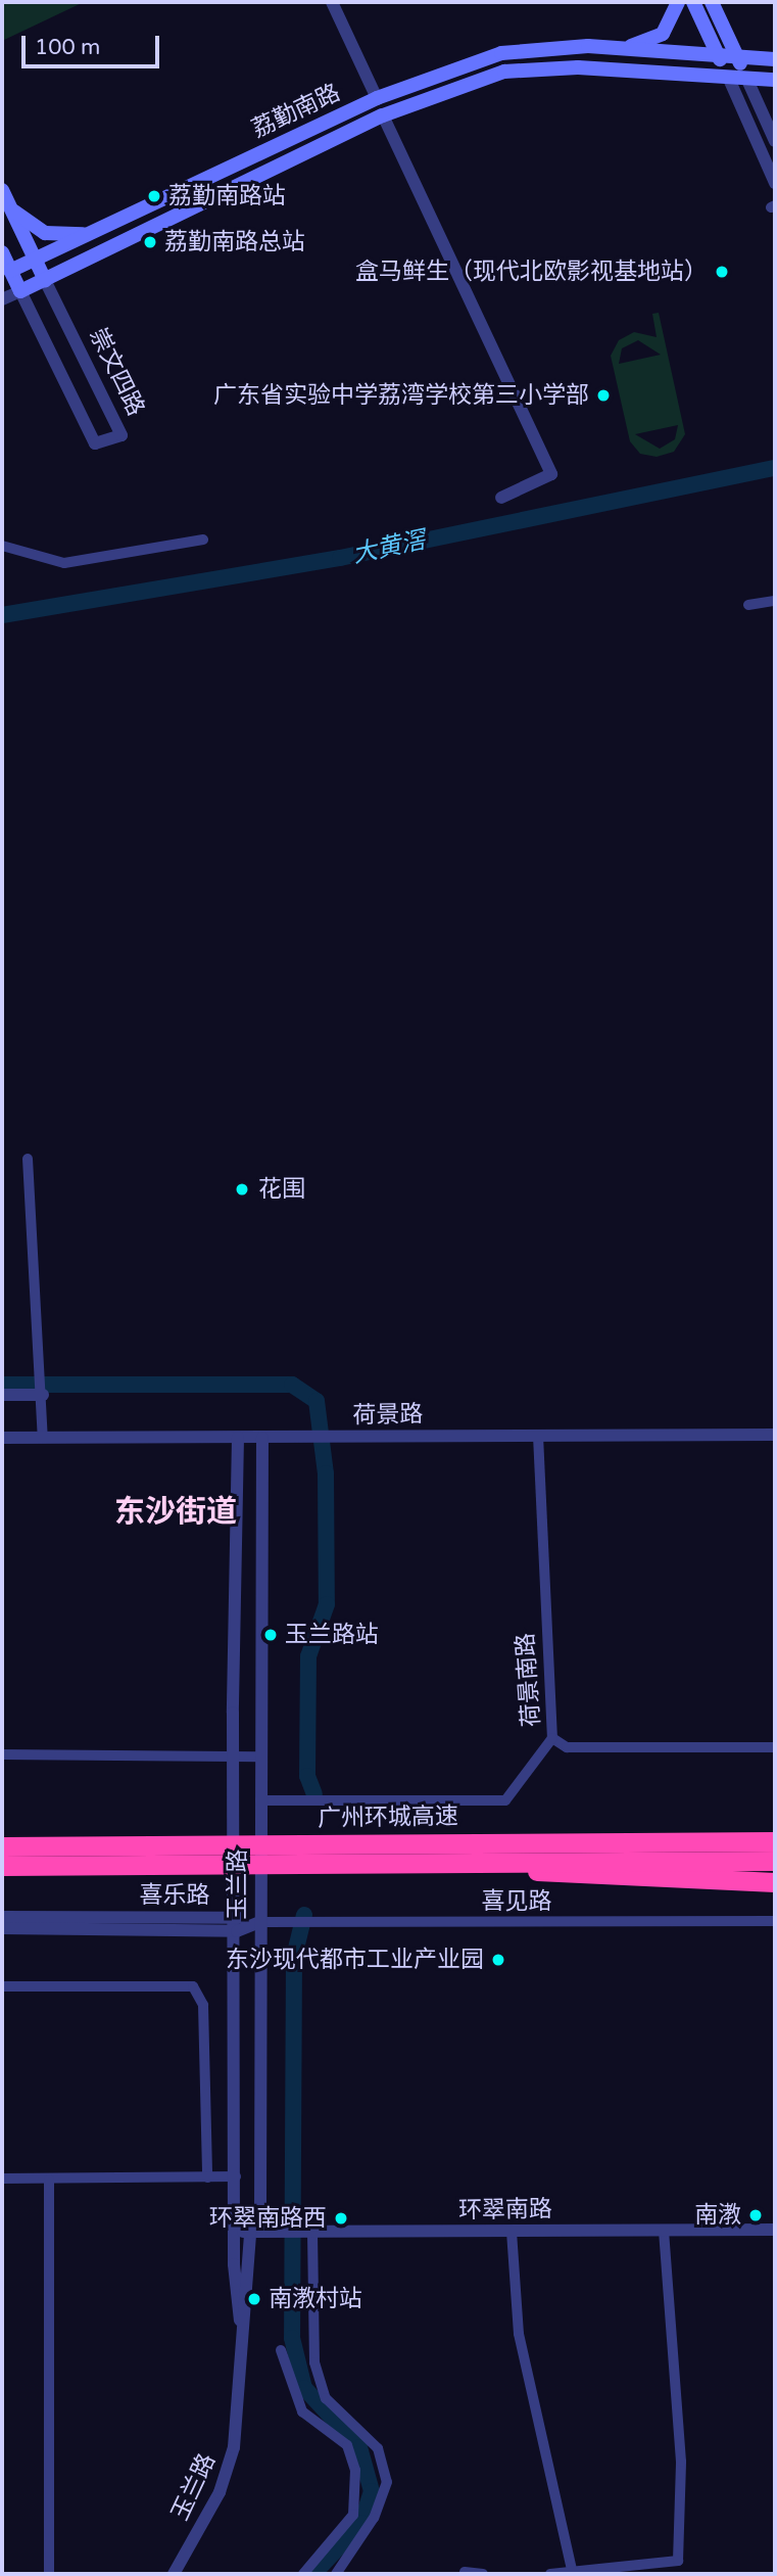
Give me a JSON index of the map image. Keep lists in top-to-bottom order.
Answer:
{
  "streets": {
    "highway": ["广州环城高速"],
    "main road": ["荔勤南路", "崇文四路"],
    "street": [
      "荷景路",
      "荷景南路",
      "玉兰路",
      "喜乐路",
      "喜见路",
      "环翠南路"
    ]
  },
  "crossings": [
    ["荔勤南路", "崇文四路"],
    ["荷景路", "荷景南路"],
    ["荷景路", "玉兰路"],
    ["玉兰路", "喜乐路"],
    ["玉兰路", "喜见路"],
    ["玉兰路", "环翠南路"],
    ["喜乐路", "喜见路"]
  ],
  "districts": ["东沙街道"],
  "water": ["大黄滘"],
  "places": [
    "荔勤南路站",
    "荔勤南路总站",
    "盒马鲜生（现代北欧影视基地站）",
    "广东省实验中学荔湾学校第三小学部",
    "花围",
    "玉兰路站",
    "东沙现代都市工业产业园",
    "南漖",
    "环翠南路西",
    "南漖村站"
  ],
  "scale_bar": "100 m"
}
